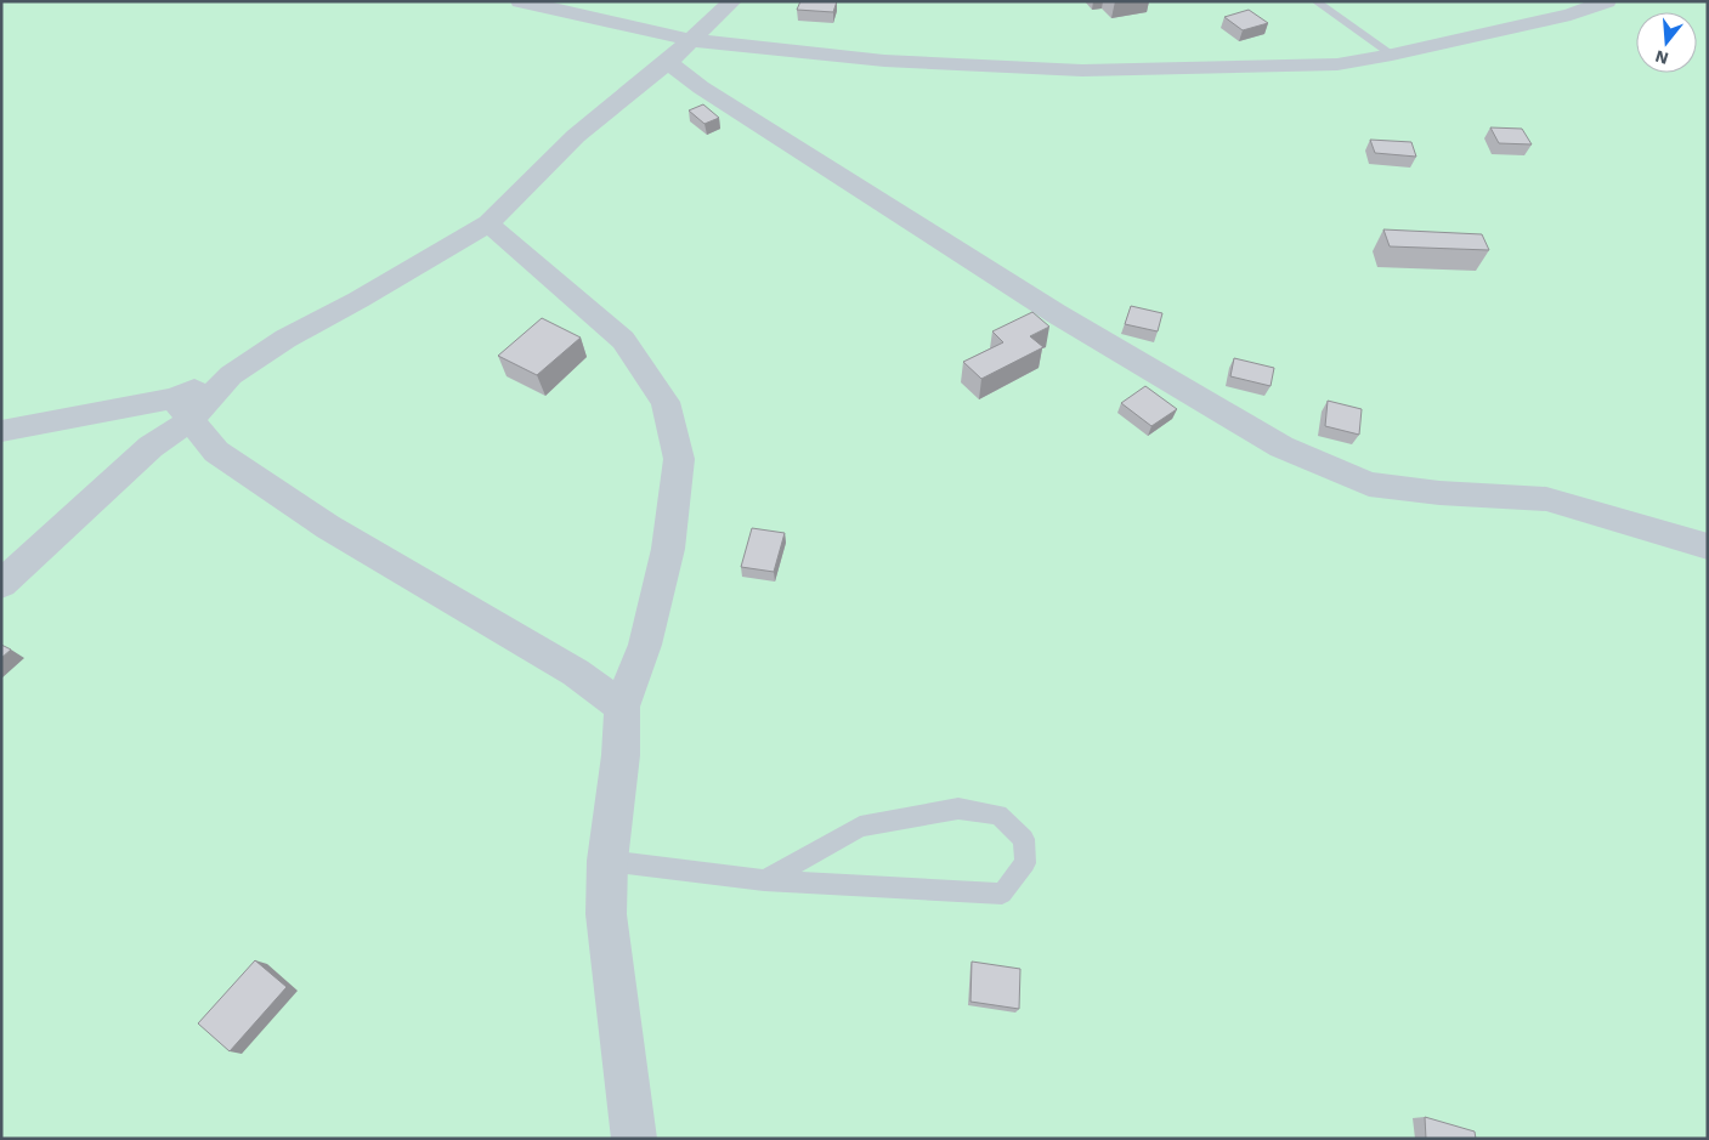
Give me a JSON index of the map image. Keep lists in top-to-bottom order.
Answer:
{
  "north": "bottom"
}
